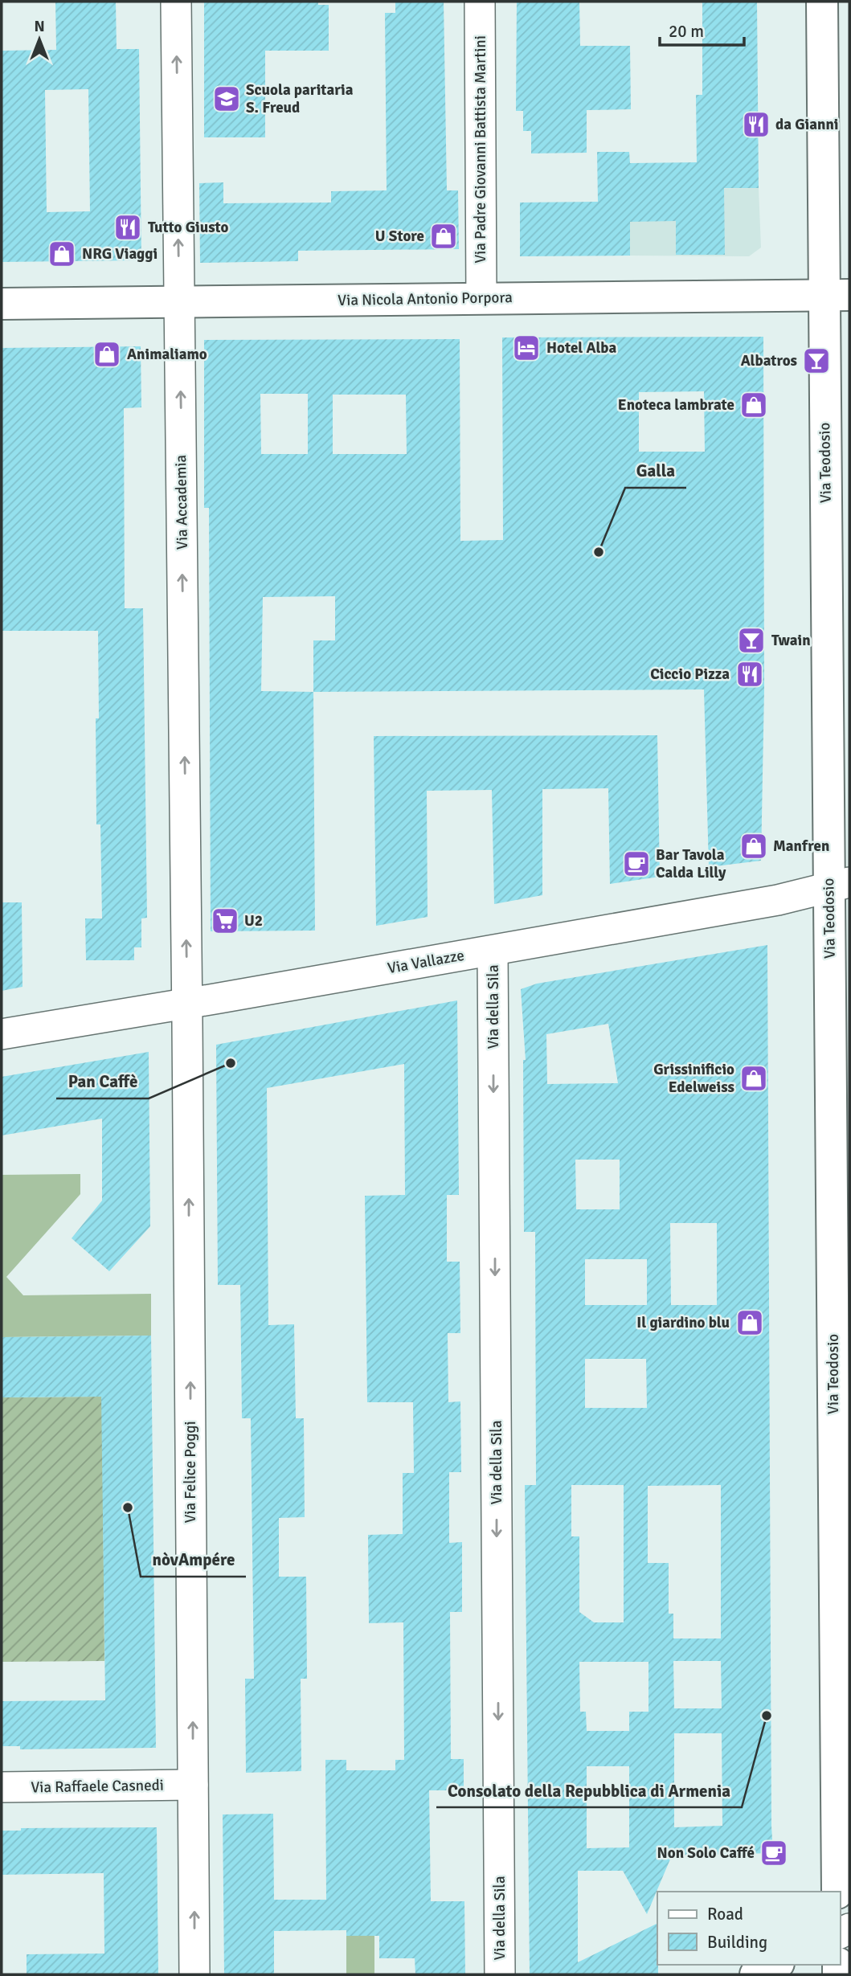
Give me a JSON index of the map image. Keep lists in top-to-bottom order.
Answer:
{
  "streets": {
    "street": [
      "Via Padre Giovanni Battista Martini",
      "Via Nicola Antonio Porpora",
      "Via Teodosio",
      "Via Accademia",
      "Via Vallazze",
      "Via della Sila",
      "Via Felice Poggi",
      "Via Raffaele Casnedi"
    ]
  },
  "crossings": [
    ["Via Padre Giovanni Battista Martini", "Via Nicola Antonio Porpora"],
    ["Via Nicola Antonio Porpora", "Via Teodosio"],
    ["Via Nicola Antonio Porpora", "Via Accademia"],
    ["Via Teodosio", "Via Vallazze"],
    ["Via Accademia", "Via Vallazze"],
    ["Via Accademia", "Via Felice Poggi"],
    ["Via Vallazze", "Via della Sila"],
    ["Via Vallazze", "Via Felice Poggi"],
    ["Via Felice Poggi", "Via Raffaele Casnedi"]
  ],
  "one_way": ["Via Accademia", "Via della Sila", "Via Felice Poggi"],
  "places": {
    "school or university": ["Scuola paritaria S. Freud"],
    "restaurant": ["da Gianni", "Tutto Giusto", "Ciccio Pizza"],
    "shop": [
      "U Store",
      "NRG Viaggi",
      "Animaliamo",
      "Enoteca lambrate",
      "Manfren",
      "Grissinificio Edelweiss",
      "Il giardino blu"
    ],
    "hotel": ["Hotel Alba"],
    "bar": ["Albatros", "Twain"],
    "other": [
      "Galla",
      "Pan Caffè",
      "nòvAmpére",
      "Consolato della Repubblica di Armenia"
    ],
    "cafe": ["Bar Tavola Calda Lilly", "Non Solo Caffé"],
    "supermarket": ["U2"]
  },
  "legend": ["Road", "Building"],
  "scale_bar": "20 m",
  "north": "top"
}
